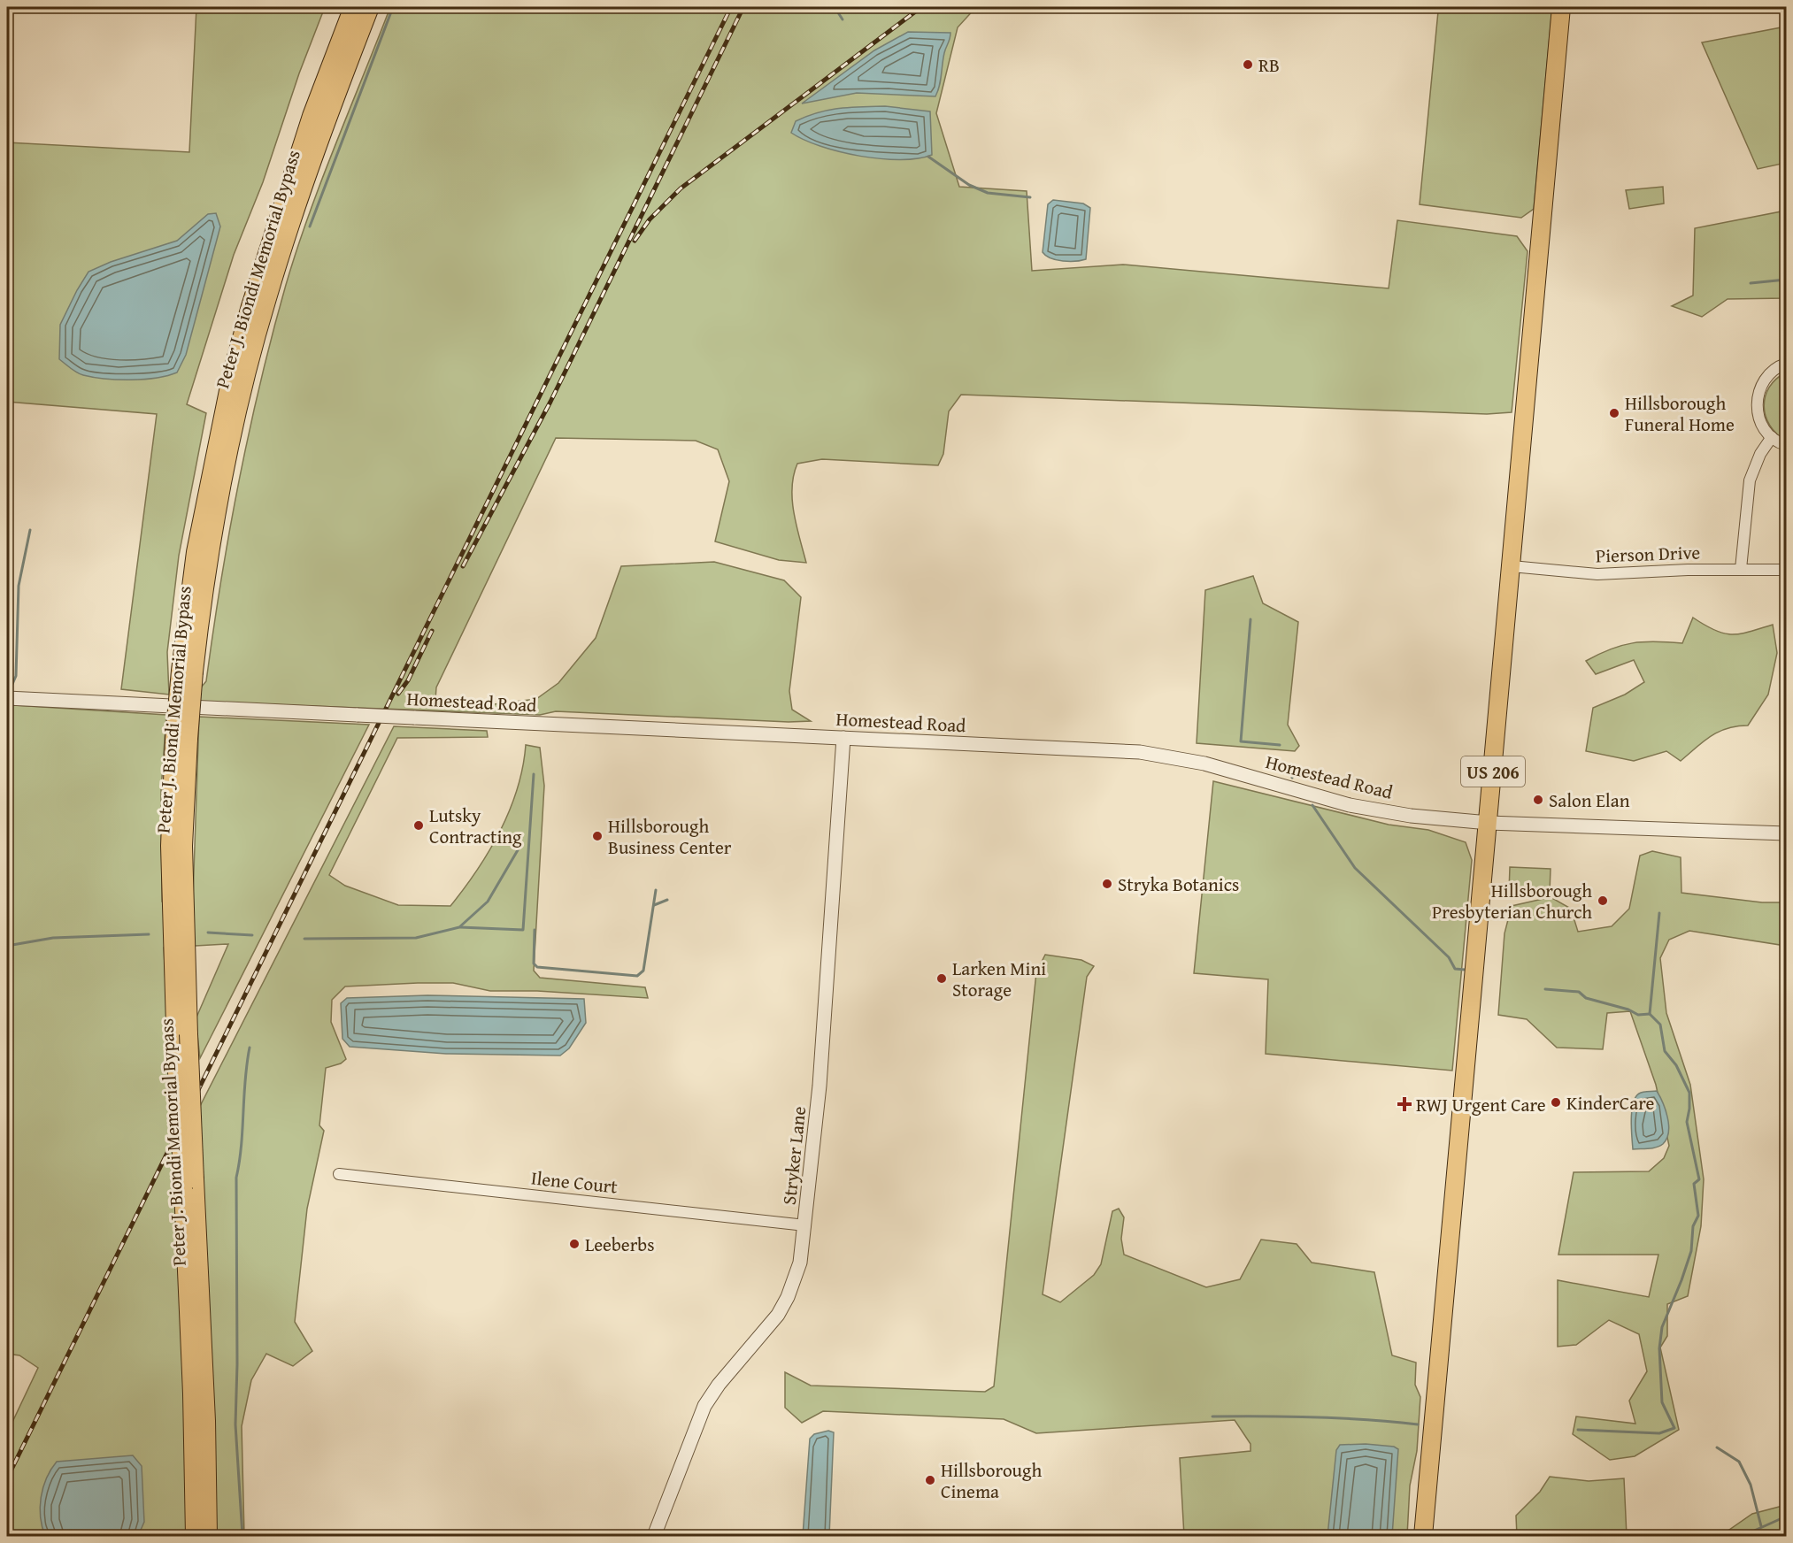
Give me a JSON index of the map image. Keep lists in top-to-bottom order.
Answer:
{
  "streets": {
    "main road": ["Peter J. Biondi Memorial Bypass", "US 206"],
    "street": [
      "Pierson Drive",
      "Homestead Road",
      "Stryker Lane",
      "Ilene Court"
    ]
  },
  "crossings": [
    ["Pierson Drive", "US 206"],
    ["Homestead Road", "US 206"],
    ["Homestead Road", "Stryker Lane"],
    ["Stryker Lane", "Ilene Court"]
  ],
  "places": {
    "other": [
      "RB",
      "Hillsborough Funeral Home",
      "Salon Elan",
      "Lutsky Contracting",
      "Hillsborough Business Center",
      "Stryka Botanics",
      "Hillsborough Presbyterian Church",
      "Larken Mini Storage",
      "KinderCare",
      "Leeberbs",
      "Hillsborough Cinema"
    ],
    "health": ["RWJ Urgent Care"]
  }
}
